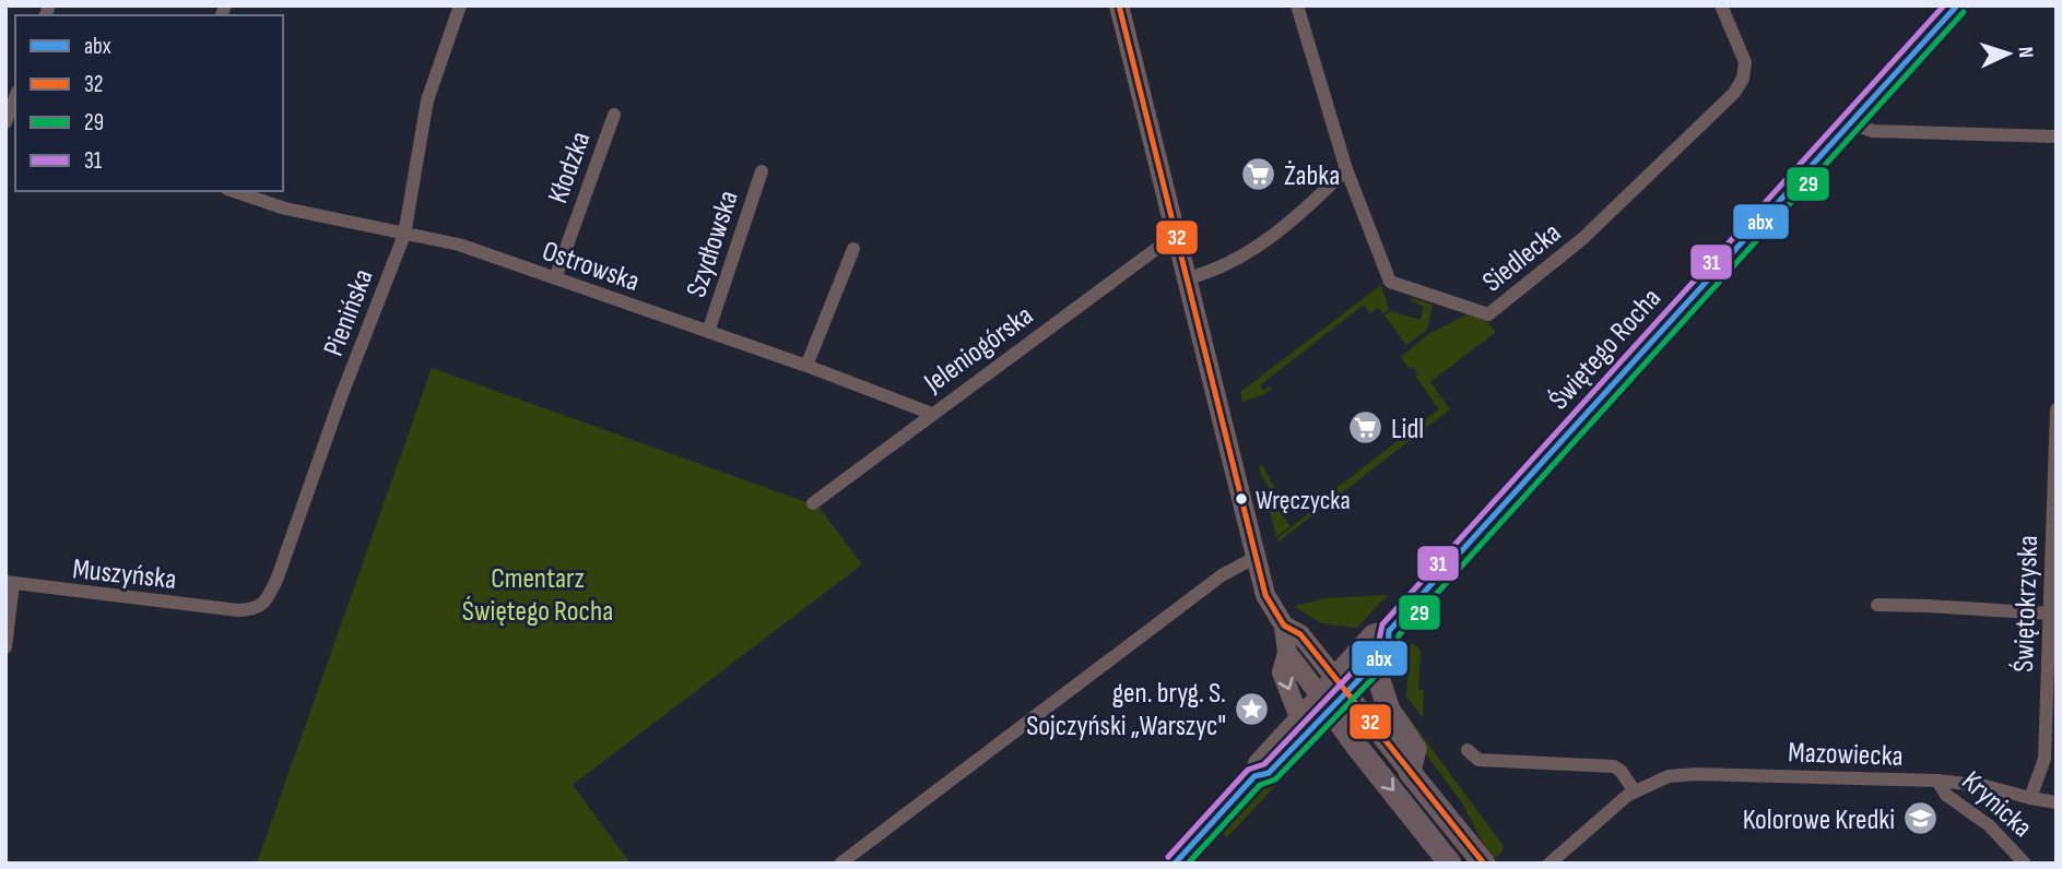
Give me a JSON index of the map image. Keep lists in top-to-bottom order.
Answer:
{
  "streets": {
    "main road": ["Świętego Rocha"],
    "street": [
      "Kłodzka",
      "Szydłowska",
      "Siedlecka",
      "Ostrowska",
      "Pienińska",
      "Jeleniogórska",
      "Muszyńska",
      "Świętokrzyska",
      "Mazowiecka",
      "Krynicka"
    ]
  },
  "crossings": [
    ["Kłodzka", "Ostrowska"],
    ["Szydłowska", "Ostrowska"],
    ["Ostrowska", "Pienińska"],
    ["Ostrowska", "Jeleniogórska"],
    ["Pienińska", "Muszyńska"],
    ["Świętokrzyska", "Mazowiecka"],
    ["Mazowiecka", "Krynicka"]
  ],
  "parks": ["Cmentarz Świętego Rocha"],
  "places": {
    "supermarket": ["Żabka", "Lidl"],
    "other": ["Wręczycka"],
    "place": ["gen. bryg. S. Sojczyński „Warszyc\""],
    "school or university": ["Kolorowe Kredki"]
  },
  "lines": [
    "transit line abx",
    "transit line 32",
    "transit line 31",
    "transit line 29"
  ],
  "legend": [
    "abx",
    "32",
    "29",
    "31"
  ],
  "north": "right"
}
